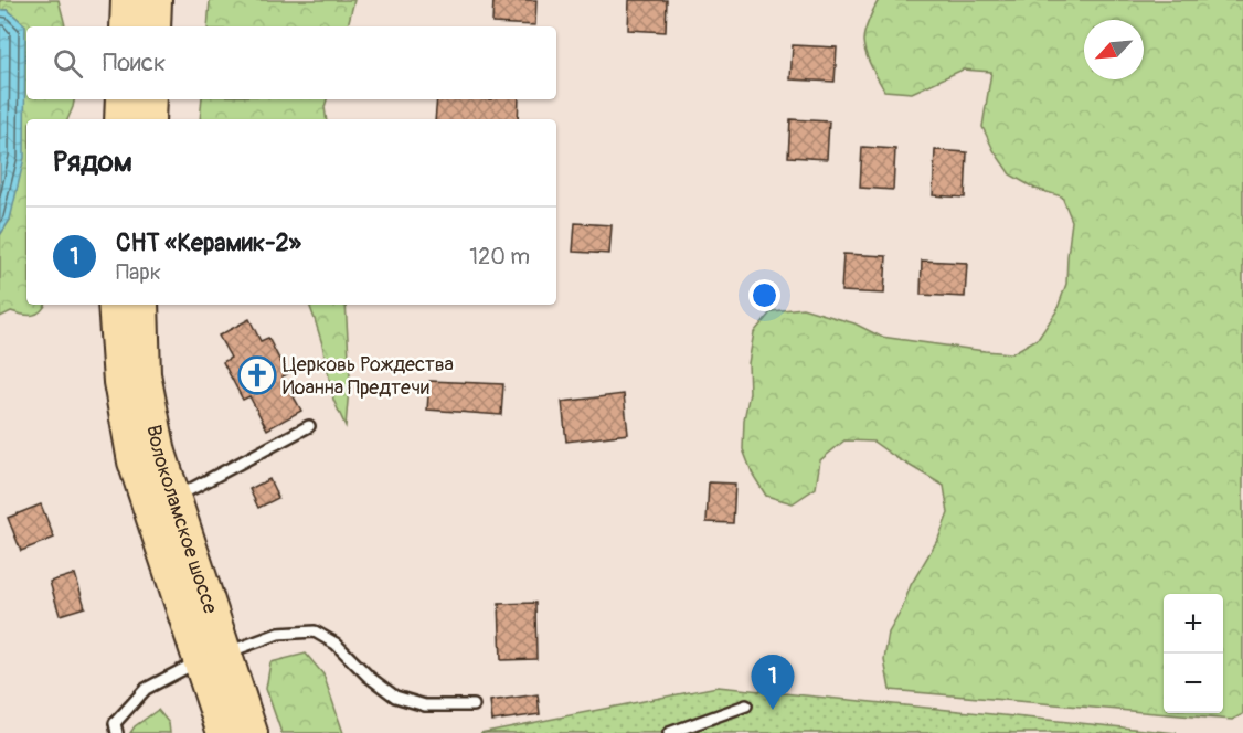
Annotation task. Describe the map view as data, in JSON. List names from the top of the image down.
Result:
{
  "streets": {
    "main road": ["Волоколамское шоссе"]
  },
  "places": {
    "church": ["Церковь Рождества Иоанна Предтечи"]
  },
  "north": "bottom left",
  "page": {
    "search": "Поиск",
    "heading": "Рядом",
    "list": [
      {
        "mark": "1",
        "name": "СНТ «Керамик-2»",
        "note": "Парк",
        "value": "120 m"
      }
    ],
    "map_buttons": ["+", "−"],
    "pins": "1"
  }
}
